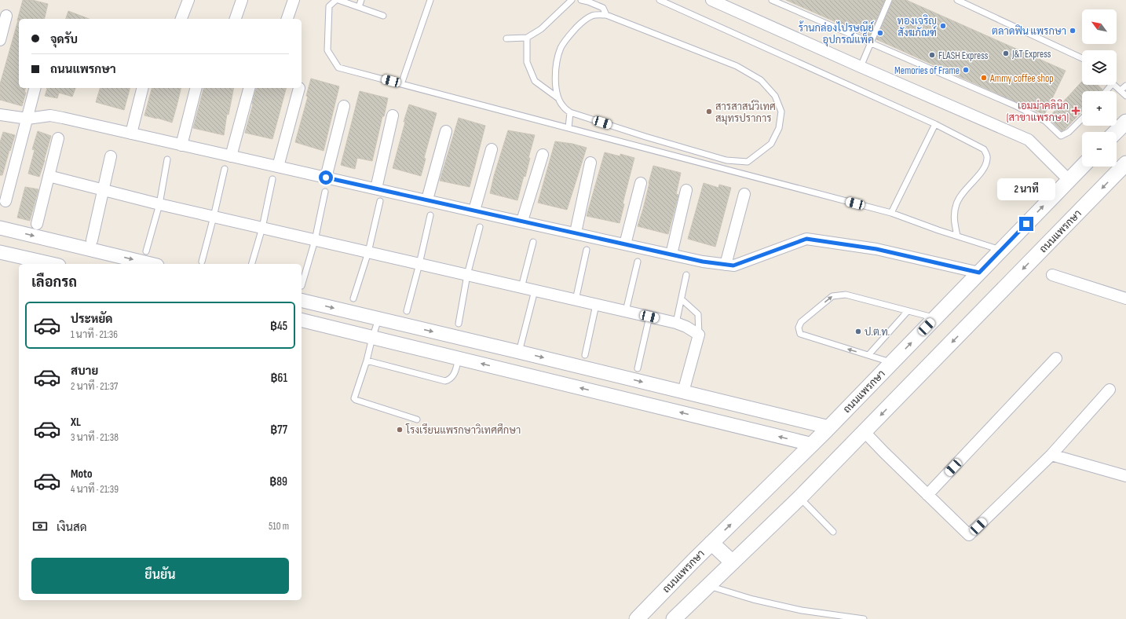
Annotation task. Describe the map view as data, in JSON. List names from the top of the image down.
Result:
{
  "streets": {
    "main road": ["ถนนแพรกษา"]
  },
  "places": {
    "other": [
      "ทองเจริญ สังฆภัณฑ์",
      "ตลาดฟิน แพรกษา",
      "ร้านกล่องไปรษณีย์ อุปกรณ์แพ็ค",
      "J&T Express",
      "FLASH Express",
      "Memories of Frame",
      "Ammy coffee shop",
      "สารสาสน์วิเทศ สมุทรปราการ",
      "ป.ต.ท.",
      "โรงเรียนแพรกษาวิเทศศึกษา"
    ],
    "health": ["เอมม่าคลินิก (สาขาแพรกษา)"]
  },
  "north": "top left",
  "page": {
    "map_buttons": ["+", "−"],
    "banner": ["จุดรับ", "ถนนแพรกษา"],
    "bubble": "2 นาที",
    "heading": "เลือกรถ",
    "list": [
      {
        "name": "ประหยัด",
        "note": "1 นาที · 21:36",
        "value": "฿45"
      },
      {
        "name": "สบาย",
        "note": "2 นาที · 21:37",
        "value": "฿61"
      },
      {
        "name": "XL",
        "note": "3 นาที · 21:38",
        "value": "฿77"
      },
      {
        "name": "Moto",
        "note": "4 นาที · 21:39",
        "value": "฿89"
      }
    ],
    "pay": ["เงินสด", "510 m"],
    "buttons": "ยืนยัน"
  }
}
